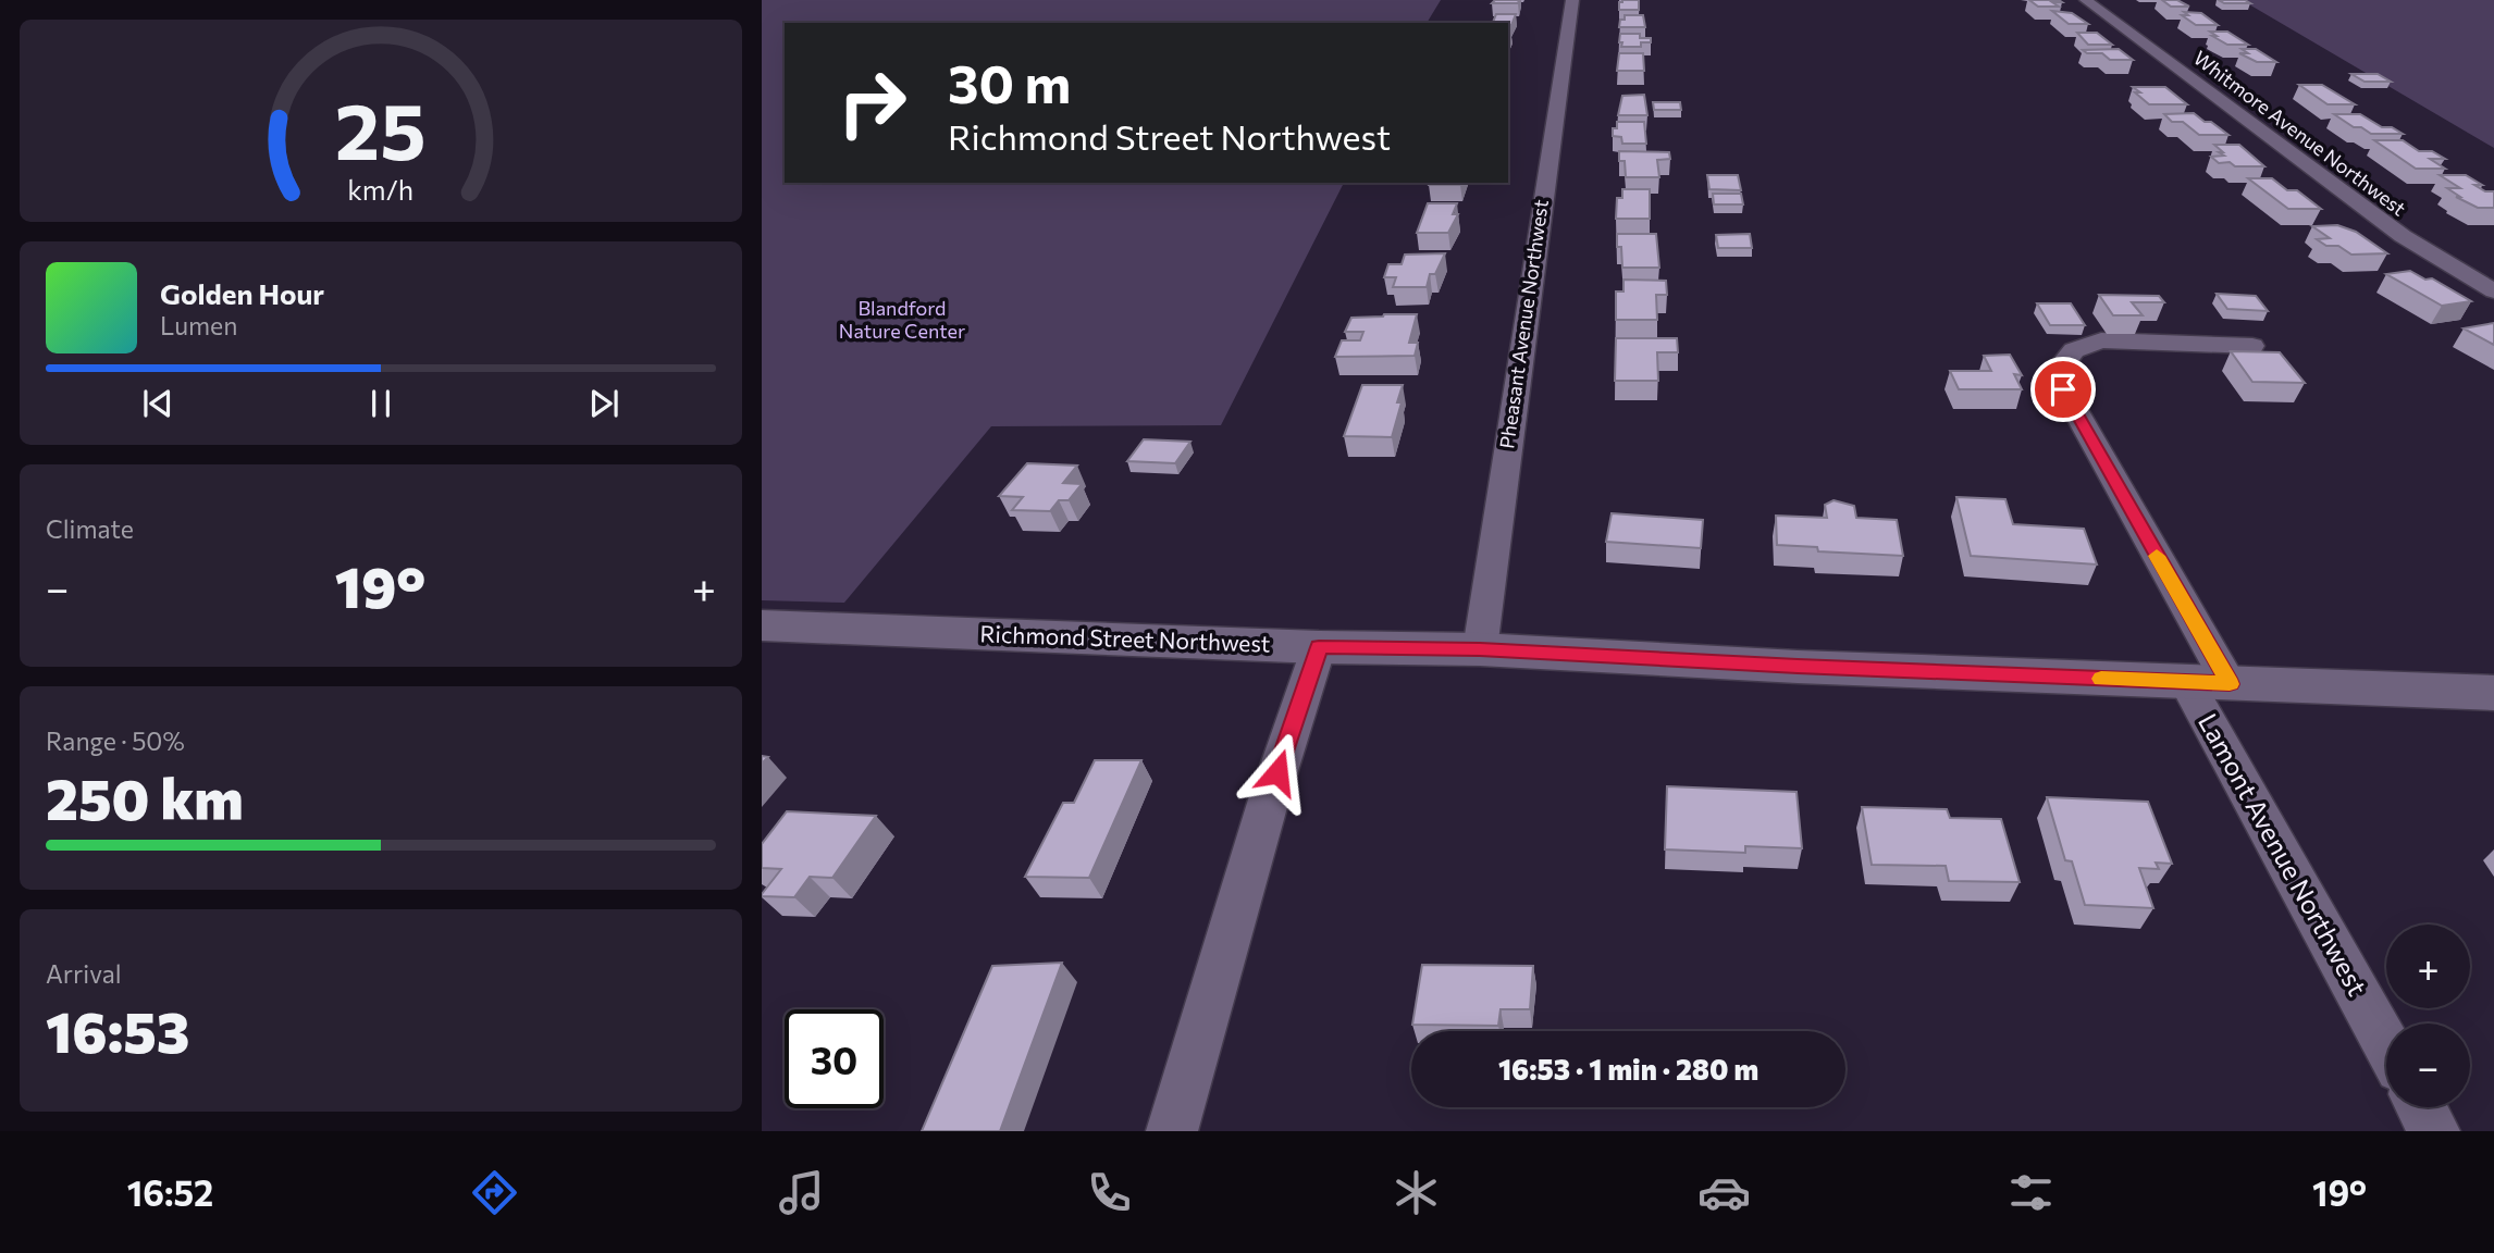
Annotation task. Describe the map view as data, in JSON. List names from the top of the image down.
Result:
{
  "streets": {
    "street": [
      "Whitmore Avenue Northwest",
      "Pheasant Avenue Northwest",
      "Richmond Street Northwest",
      "Lamont Avenue Northwest"
    ]
  },
  "crossings": [
    ["Pheasant Avenue Northwest", "Richmond Street Northwest"],
    ["Richmond Street Northwest", "Lamont Avenue Northwest"]
  ],
  "parks": ["Blandford Nature Center"],
  "page": {
    "turn": ["30 m", "Richmond Street Northwest"],
    "song": ["Golden Hour", "Lumen"],
    "tile": [
      "Climate",
      ["Range · 50%", "250 km"],
      ["Arrival", "16:53"]
    ],
    "heat": ["−", "19°", "+"],
    "map_buttons": ["+", "−"],
    "limit": "30",
    "trip": "16:53 · 1 min · 280 m",
    "tabs": ["16:52", "19°"],
    "gauge": ["25", "km/h"]
  }
}
